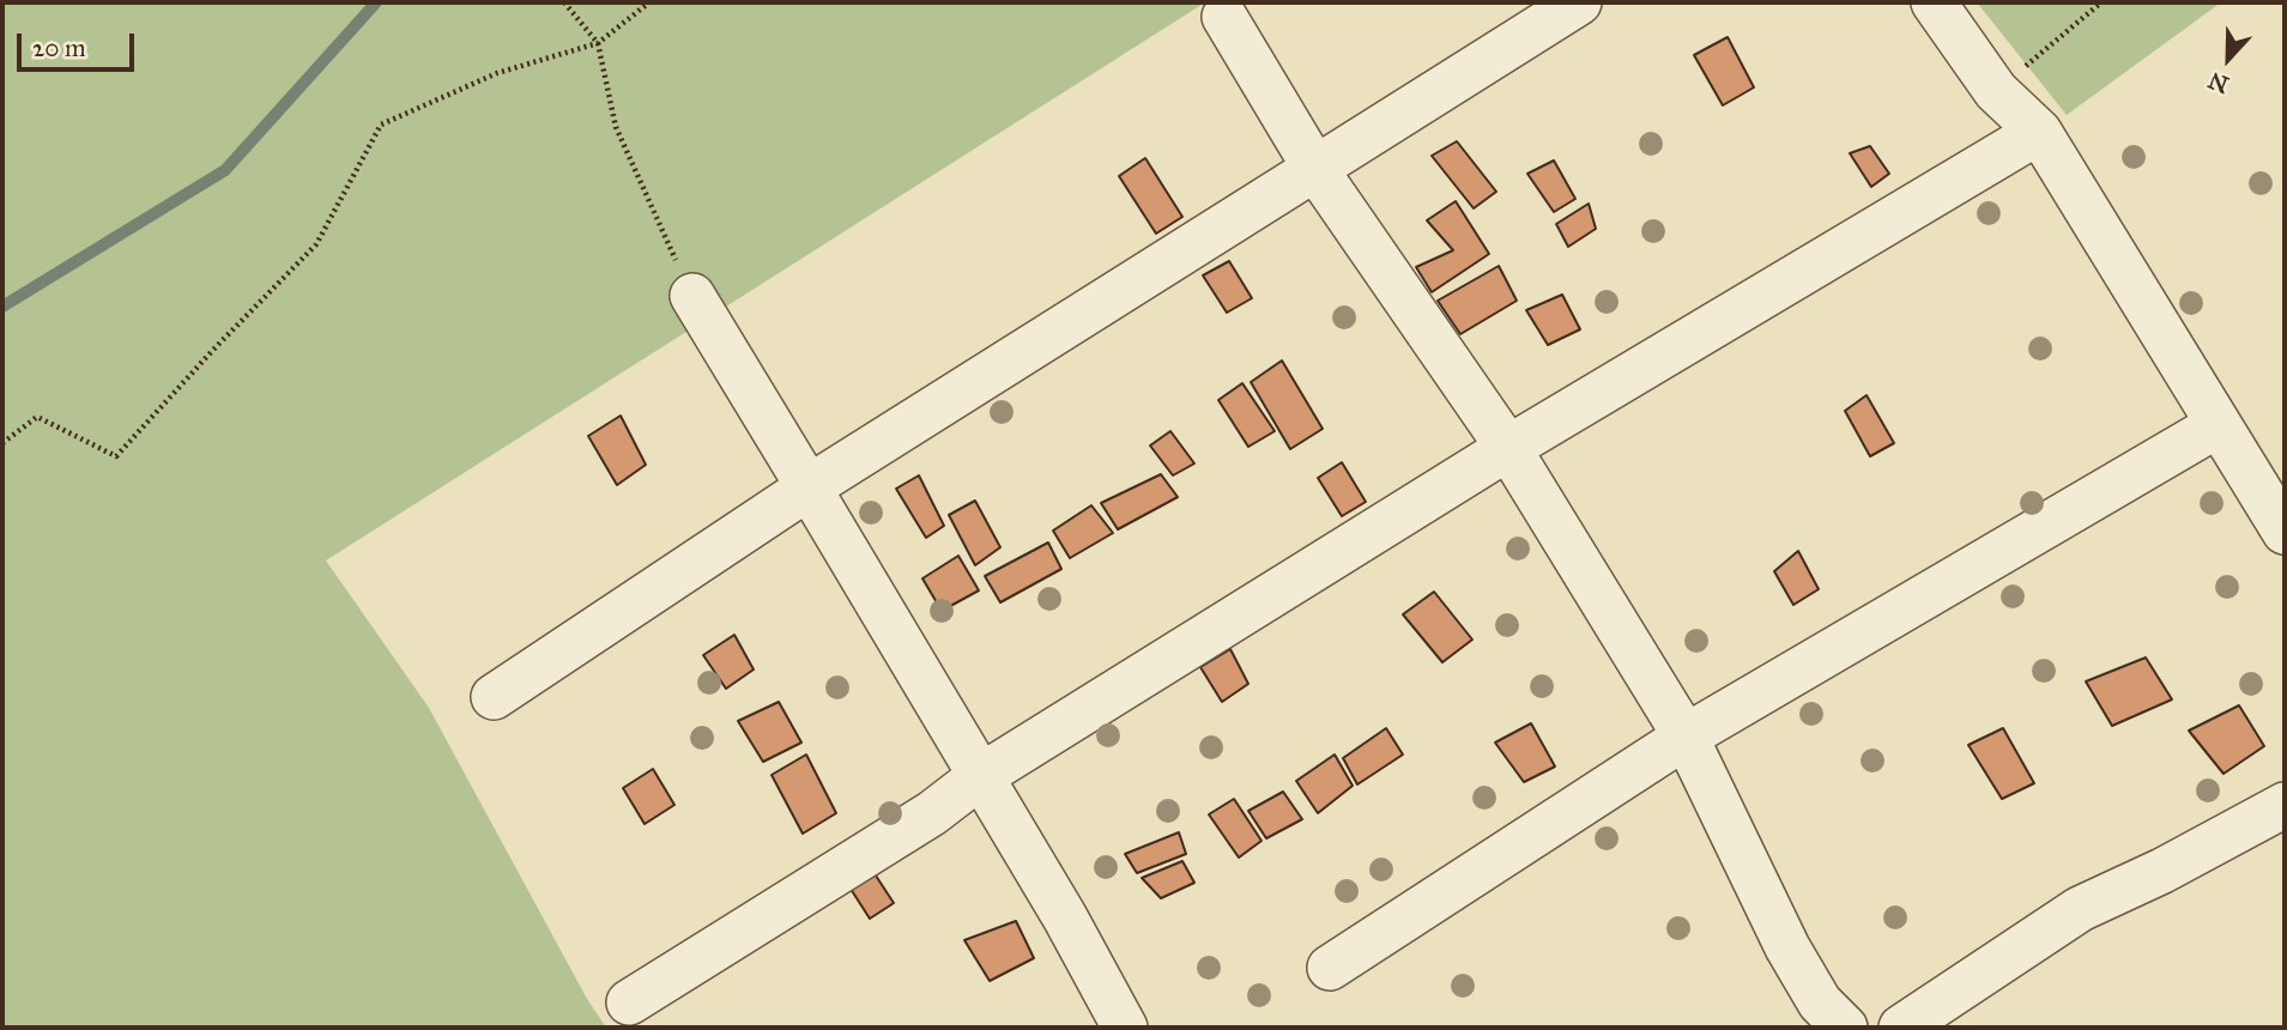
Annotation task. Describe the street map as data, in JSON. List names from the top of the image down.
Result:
{
  "scale_bar": "20 m",
  "north": "bottom"
}
